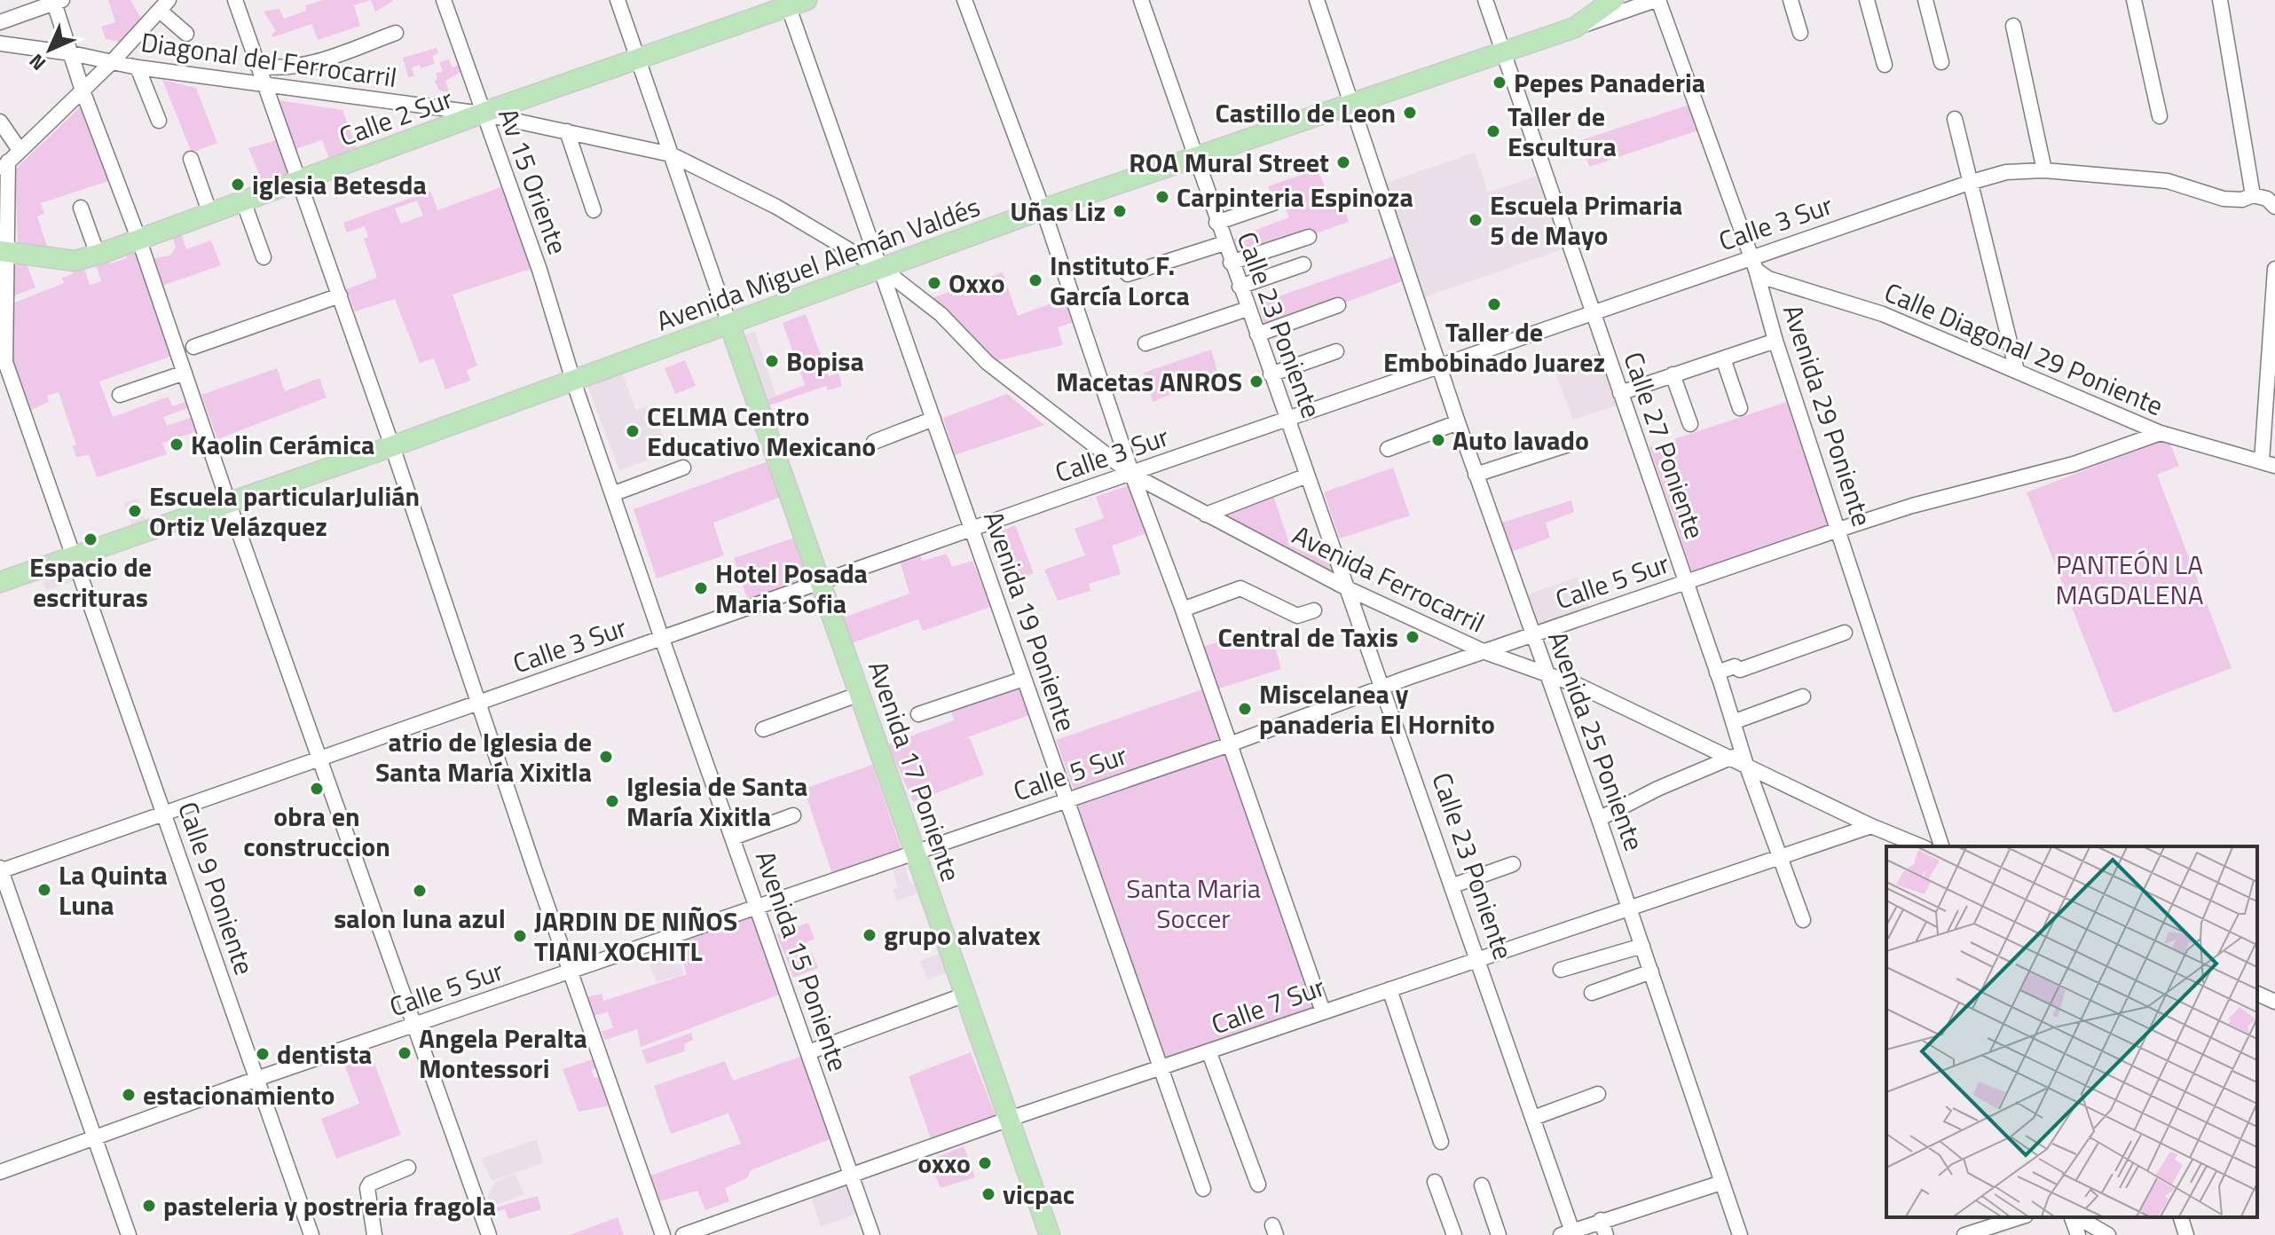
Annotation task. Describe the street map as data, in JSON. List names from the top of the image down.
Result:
{
  "streets": {
    "main road": ["Calle 2 Sur", "Avenida Miguel Alemán Valdés", "Avenida 17 Poniente"],
    "street": [
      "Diagonal del Ferrocarril",
      "Av 15 Oriente",
      "Calle 3 Sur",
      "Calle 23 Poniente",
      "Calle Diagonal 29 Poniente",
      "Avenida 29 Poniente",
      "Calle 27 Poniente",
      "Avenida Ferrocarril",
      "Calle 5 Sur",
      "Avenida 19 Poniente",
      "Avenida 25 Poniente",
      "Calle 9 Poniente",
      "Avenida 15 Poniente",
      "Calle 7 Sur"
    ]
  },
  "crossings": [
    ["Diagonal del Ferrocarril", "Calle 2 Sur"],
    ["Diagonal del Ferrocarril", "Av 15 Oriente"],
    ["Diagonal del Ferrocarril", "Avenida Miguel Alemán Valdés"],
    ["Diagonal del Ferrocarril", "Avenida Ferrocarril"],
    ["Diagonal del Ferrocarril", "Avenida 19 Poniente"],
    ["Calle 2 Sur", "Av 15 Oriente"],
    ["Calle 2 Sur", "Avenida 19 Poniente"],
    ["Calle 2 Sur", "Calle 9 Poniente"],
    ["Av 15 Oriente", "Avenida Miguel Alemán Valdés"],
    ["Av 15 Oriente", "Avenida 15 Poniente"],
    ["Calle 3 Sur", "Calle 23 Poniente"],
    ["Calle 3 Sur", "Calle Diagonal 29 Poniente"],
    ["Calle 3 Sur", "Avenida 29 Poniente"],
    ["Calle 3 Sur", "Calle 27 Poniente"],
    ["Calle 3 Sur", "Avenida Ferrocarril"],
    ["Calle 3 Sur", "Avenida 19 Poniente"],
    ["Calle 3 Sur", "Avenida 25 Poniente"],
    ["Calle 3 Sur", "Avenida 17 Poniente"],
    ["Calle 3 Sur", "Calle 9 Poniente"],
    ["Calle 3 Sur", "Avenida 15 Poniente"],
    ["Avenida Miguel Alemán Valdés", "Calle 23 Poniente"],
    ["Avenida Miguel Alemán Valdés", "Avenida 29 Poniente"],
    ["Avenida Miguel Alemán Valdés", "Calle 27 Poniente"],
    ["Avenida Miguel Alemán Valdés", "Avenida Ferrocarril"],
    ["Avenida Miguel Alemán Valdés", "Avenida 19 Poniente"],
    ["Avenida Miguel Alemán Valdés", "Avenida 25 Poniente"],
    ["Avenida Miguel Alemán Valdés", "Avenida 17 Poniente"],
    ["Avenida Miguel Alemán Valdés", "Calle 9 Poniente"],
    ["Avenida Miguel Alemán Valdés", "Avenida 15 Poniente"],
    ["Calle 23 Poniente", "Avenida Ferrocarril"],
    ["Calle 23 Poniente", "Calle 5 Sur"],
    ["Calle 23 Poniente", "Calle 7 Sur"],
    ["Calle Diagonal 29 Poniente", "Avenida 29 Poniente"],
    ["Calle Diagonal 29 Poniente", "Calle 5 Sur"],
    ["Avenida 29 Poniente", "Calle 5 Sur"],
    ["Calle 27 Poniente", "Avenida Ferrocarril"],
    ["Calle 27 Poniente", "Calle 5 Sur"],
    ["Calle 27 Poniente", "Calle 7 Sur"],
    ["Avenida Ferrocarril", "Calle 5 Sur"],
    ["Avenida Ferrocarril", "Avenida 19 Poniente"],
    ["Avenida Ferrocarril", "Avenida 25 Poniente"],
    ["Avenida Ferrocarril", "Calle 7 Sur"],
    ["Calle 5 Sur", "Avenida 19 Poniente"],
    ["Calle 5 Sur", "Avenida 25 Poniente"],
    ["Calle 5 Sur", "Avenida 17 Poniente"],
    ["Calle 5 Sur", "Calle 9 Poniente"],
    ["Calle 5 Sur", "Avenida 15 Poniente"],
    ["Avenida 19 Poniente", "Calle 7 Sur"],
    ["Avenida 25 Poniente", "Calle 7 Sur"],
    ["Avenida 17 Poniente", "Calle 7 Sur"],
    ["Avenida 15 Poniente", "Calle 7 Sur"]
  ],
  "parks": ["PANTEÓN LA MAGDALENA", "Santa Maria Soccer"],
  "places": [
    "Pepes Panaderia",
    "Castillo de Leon",
    "Taller de Escultura",
    "ROA Mural Street",
    "iglesia Betesda",
    "Carpinteria Espinoza",
    "Uñas Liz",
    "Escuela Primaria 5 de Mayo",
    "Instituto F. García Lorca",
    "Oxxo",
    "Taller de Embobinado Juarez",
    "Bopisa",
    "Macetas ANROS",
    "CELMA Centro Educativo Mexicano",
    "Auto lavado",
    "Kaolin Cerámica",
    "Escuela particularJulián Ortiz Velázquez",
    "Espacio de escrituras",
    "Hotel Posada Maria Sofia",
    "Central de Taxis",
    "Miscelanea y panaderia El Hornito",
    "atrio de Iglesia de Santa María Xixitla",
    "obra en construccion",
    "Iglesia de Santa María Xixitla",
    "La Quinta Luna",
    "salon luna azul",
    "grupo alvatex",
    "JARDIN DE NIÑOS TIANI XOCHITL",
    "Angela Peralta Montessori",
    "dentista",
    "estacionamiento",
    "oxxo",
    "vicpac",
    "pasteleria y postreria fragola"
  ],
  "north": "bottom left"
}
